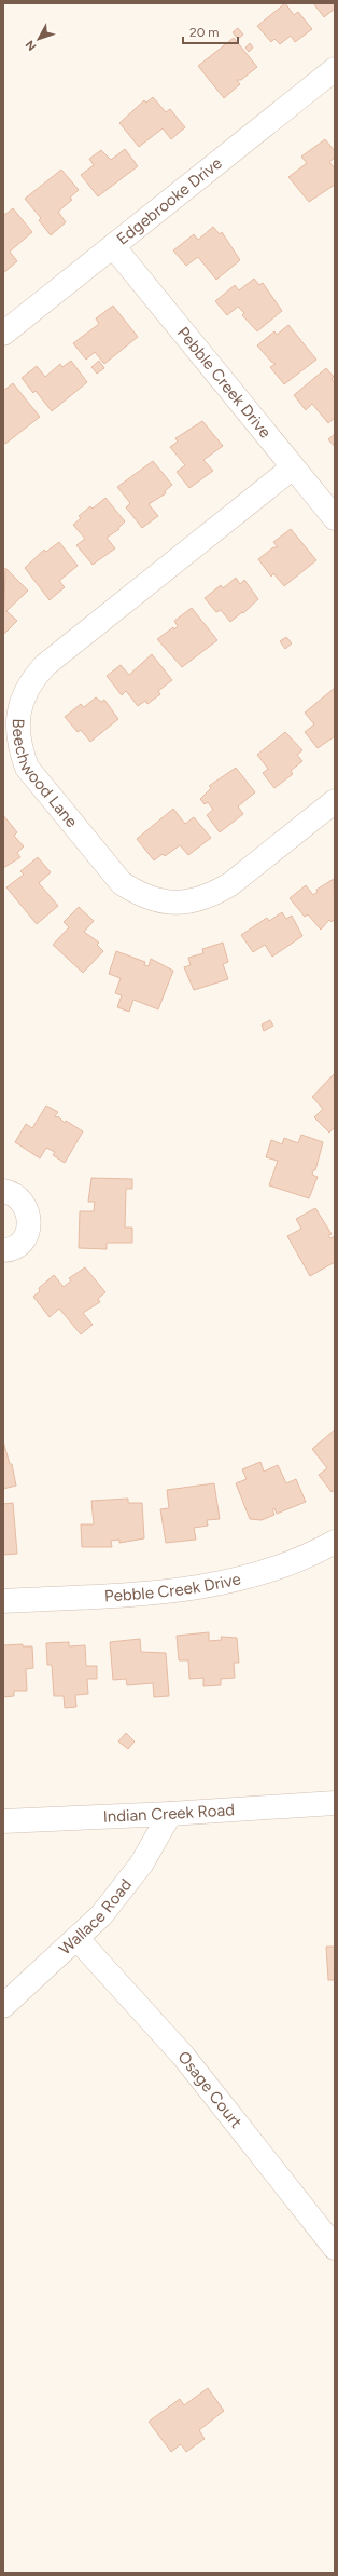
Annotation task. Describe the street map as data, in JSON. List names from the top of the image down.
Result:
{
  "streets": {
    "street": [
      "Edgebrooke Drive",
      "Pebble Creek Drive",
      "Beechwood Lane",
      "Indian Creek Road",
      "Wallace Road",
      "Osage Court"
    ]
  },
  "crossings": [
    ["Edgebrooke Drive", "Pebble Creek Drive"],
    ["Pebble Creek Drive", "Beechwood Lane"],
    ["Indian Creek Road", "Wallace Road"],
    ["Wallace Road", "Osage Court"]
  ],
  "scale_bar": "20 m",
  "north": "bottom left"
}
